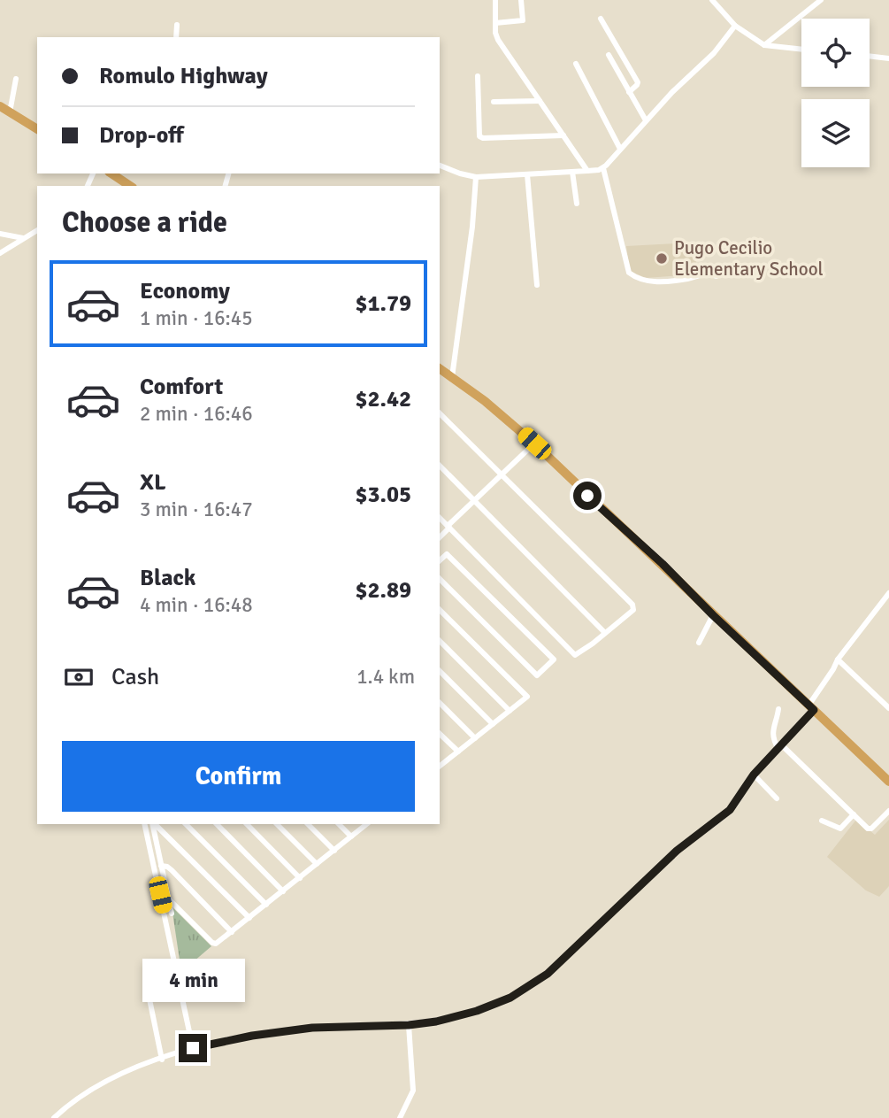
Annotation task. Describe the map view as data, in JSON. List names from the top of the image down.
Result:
{
  "places": ["Pugo Cecilio Elementary School"],
  "page": {
    "banner": ["Romulo Highway", "Drop-off"],
    "heading": "Choose a ride",
    "list": [
      {
        "name": "Economy",
        "note": "1 min · 16:45",
        "value": "$1.79"
      },
      {
        "name": "Comfort",
        "note": "2 min · 16:46",
        "value": "$2.42"
      },
      {
        "name": "XL",
        "note": "3 min · 16:47",
        "value": "$3.05"
      },
      {
        "name": "Black",
        "note": "4 min · 16:48",
        "value": "$2.89"
      }
    ],
    "pay": ["Cash", "1.4 km"],
    "buttons": "Confirm",
    "bubble": "4 min"
  }
}
